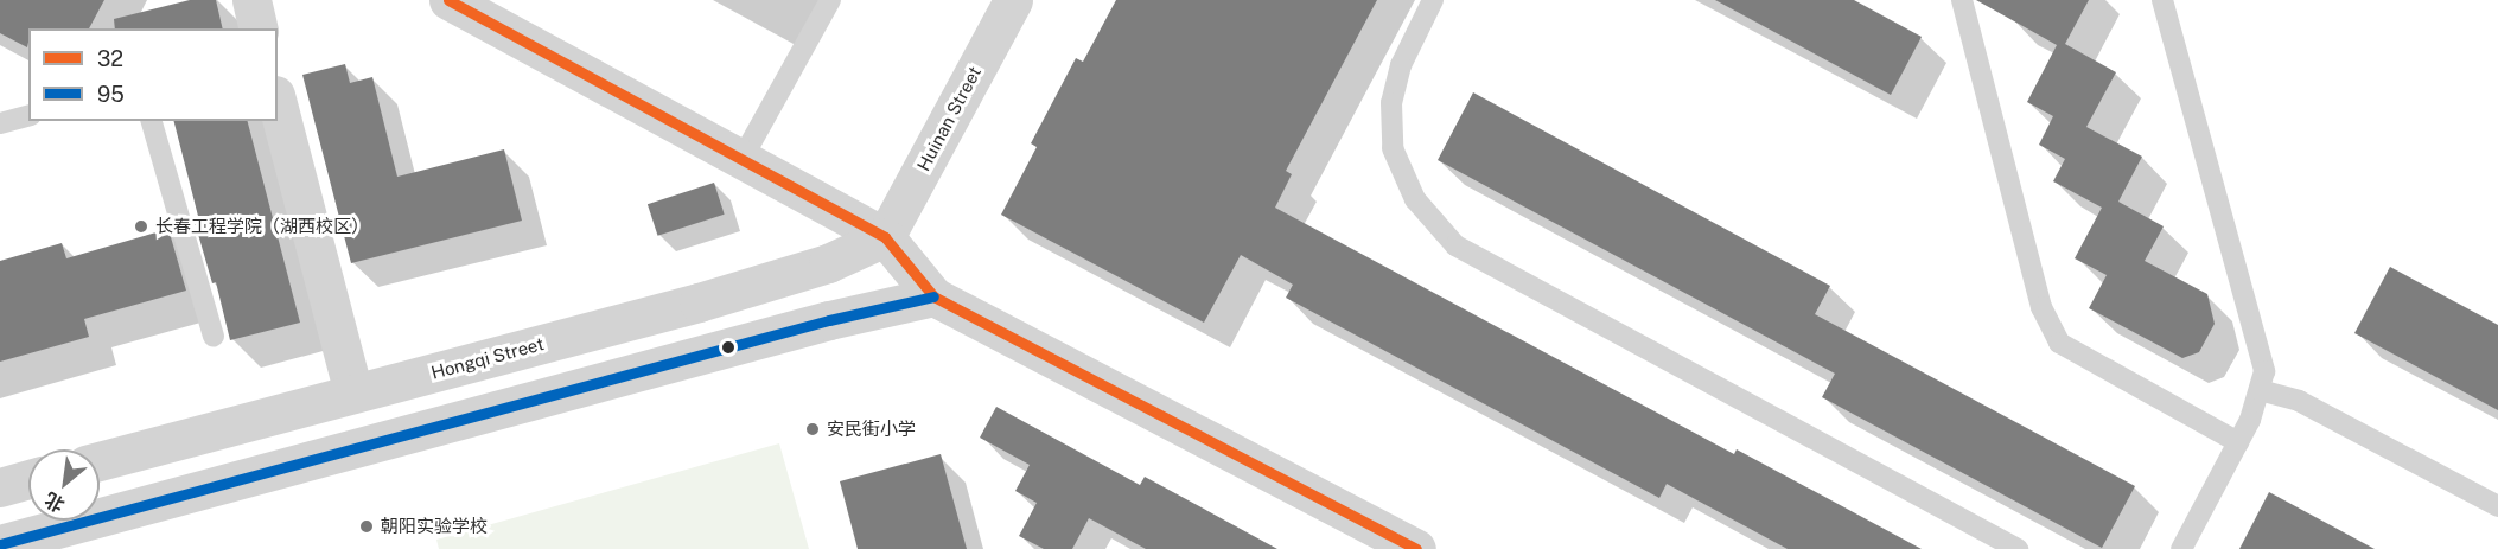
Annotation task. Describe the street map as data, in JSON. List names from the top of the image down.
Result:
{
  "streets": {
    "street": ["Huinan Street", "Hongqi Street"]
  },
  "crossings": [
    ["Huinan Street", "Hongqi Street"]
  ],
  "places": ["长春工程学院（湖西校区）", "安民街小学", "朝阳实验学校"],
  "lines": ["transit line 32", "transit line 95"],
  "legend": ["32", "95"],
  "north": "bottom left"
}
